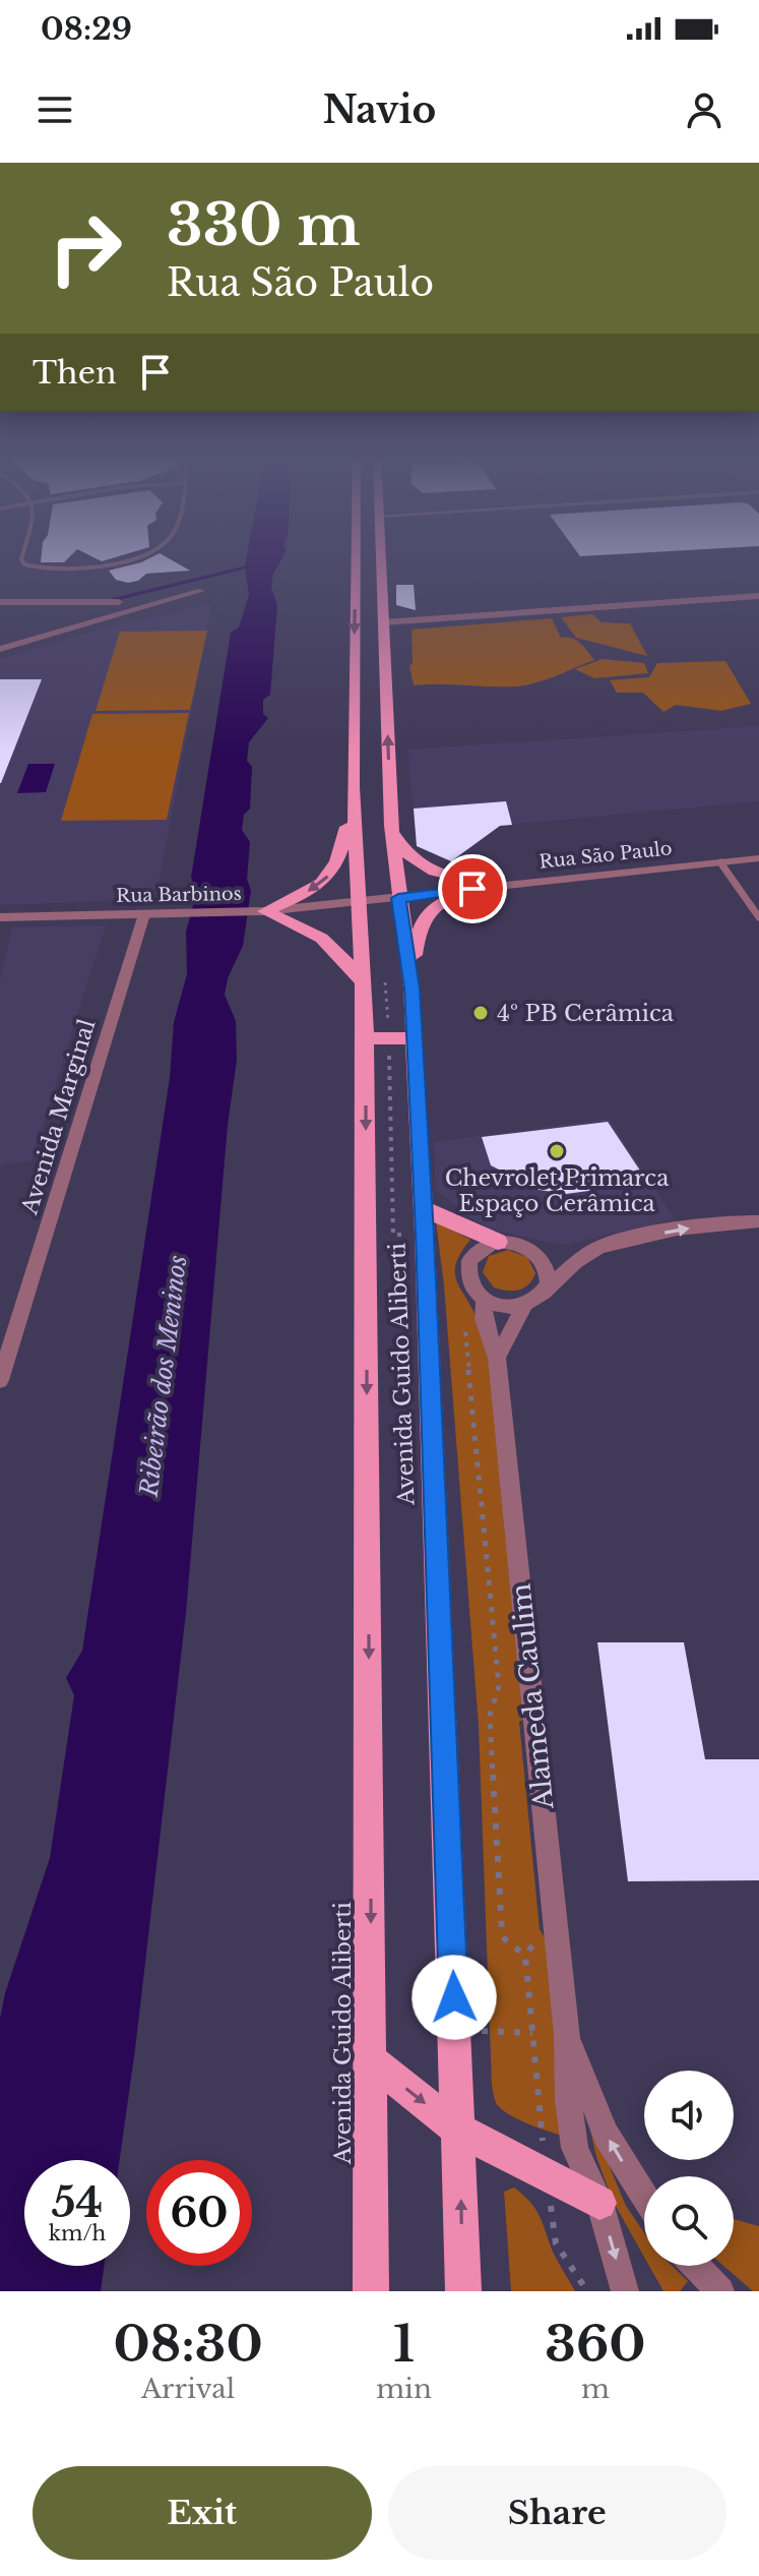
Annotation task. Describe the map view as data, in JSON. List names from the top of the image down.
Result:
{
  "streets": {
    "main road": ["Avenida Guido Aliberti"],
    "street": [
      "Rua São Paulo",
      "Rua Barbinos",
      "Avenida Marginal",
      "Alameda Caulim"
    ]
  },
  "crossings": [
    ["Rua São Paulo", "Rua Barbinos"],
    ["Rua São Paulo", "Avenida Guido Aliberti"],
    ["Rua Barbinos", "Avenida Marginal"],
    ["Rua Barbinos", "Avenida Guido Aliberti"]
  ],
  "water": ["Ribeirão dos Meninos"],
  "places": ["4º PB Cerâmica", "Chevrolet Primarca Espaço Cerâmica"],
  "page": {
    "status": "08:29",
    "header": "Navio",
    "turn": ["330 m", "Rua São Paulo"],
    "then": "Then",
    "speed": "54 km/h",
    "limit": "60",
    "eta": [
      "08:30",
      "Arrival",
      "1",
      "min",
      "360",
      "m"
    ],
    "buttons": ["Exit", "Share"]
  }
}
